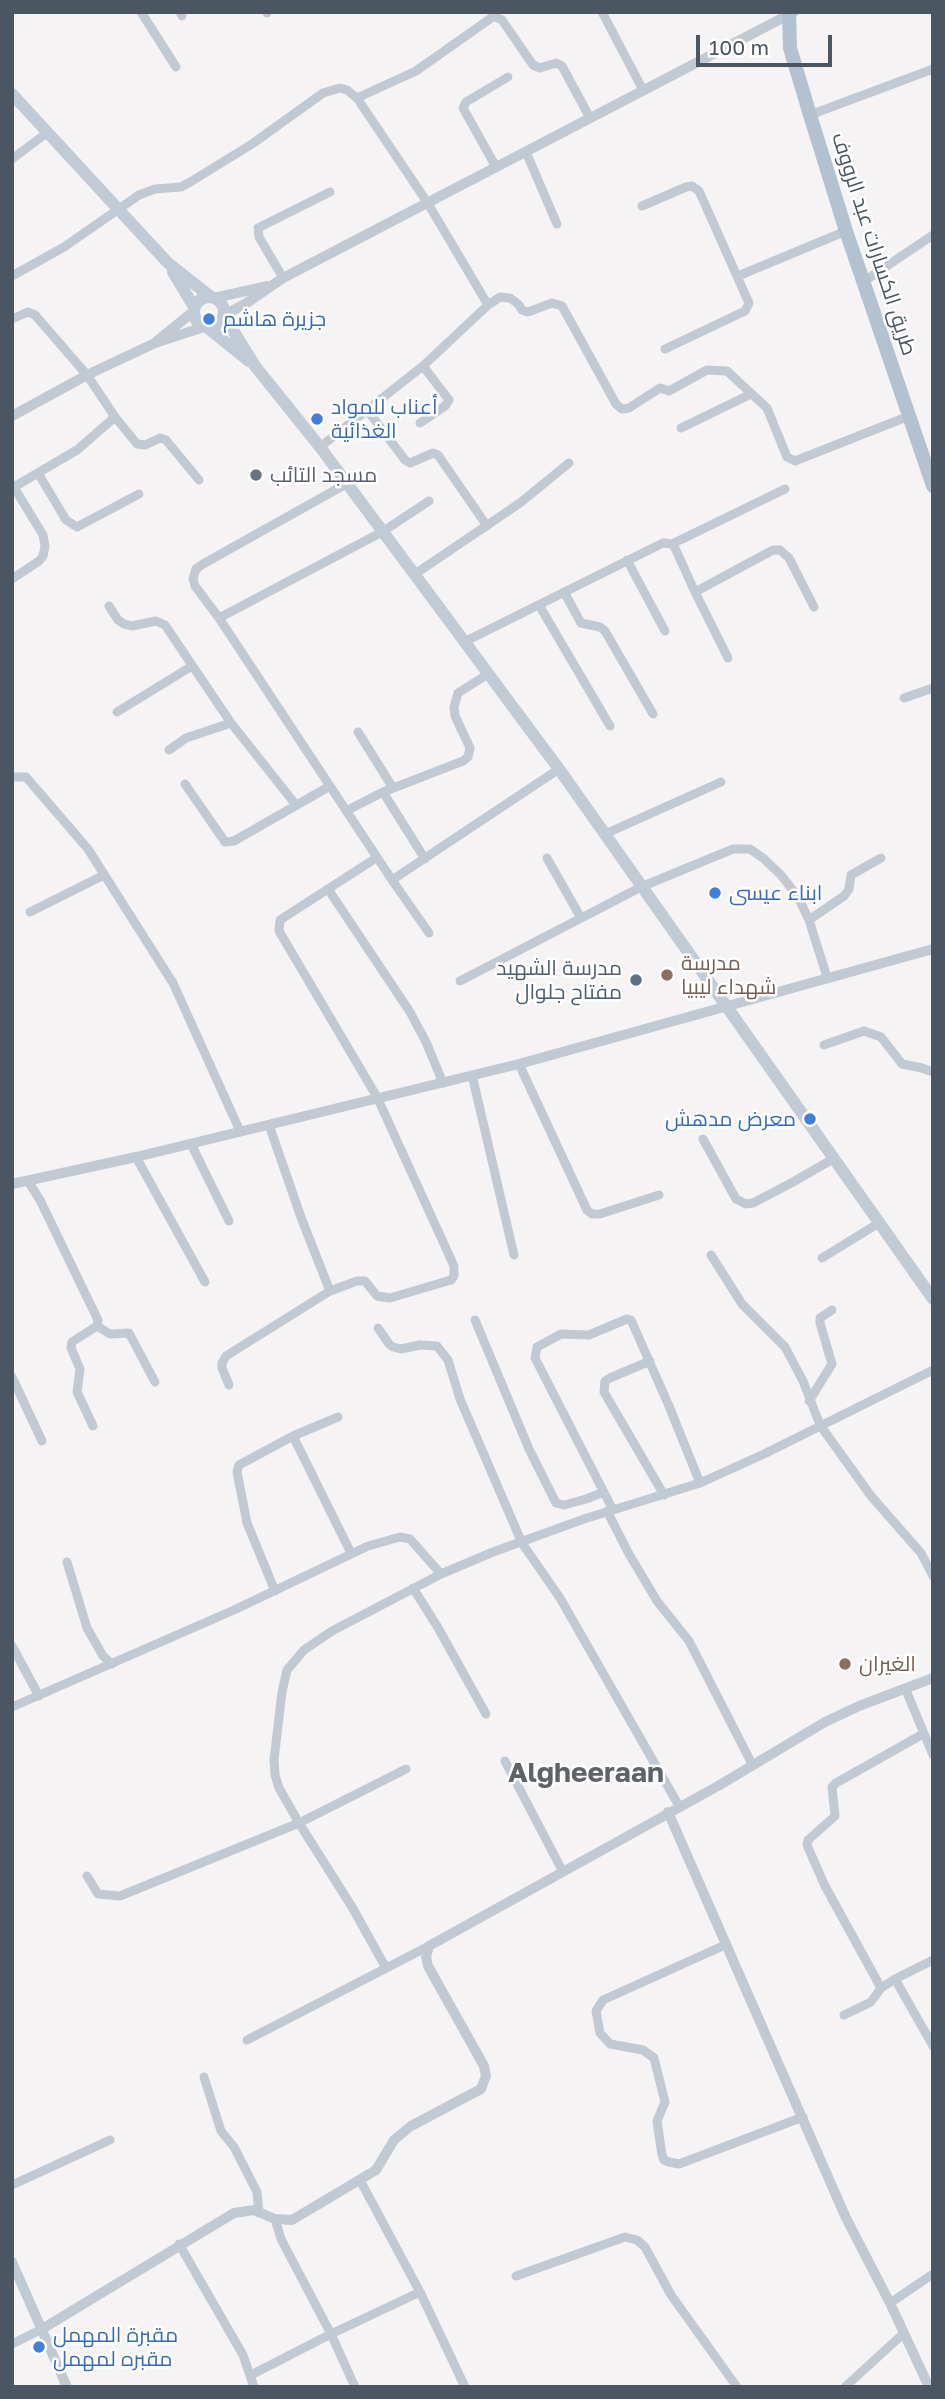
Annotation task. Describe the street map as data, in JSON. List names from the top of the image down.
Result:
{
  "streets": {
    "main road": ["طريق الكسارات عبد الرووف"]
  },
  "districts": ["Algheeraan"],
  "places": [
    "جزيرة هاشم",
    "أعناب للمواد الغذائية",
    "مسجد التائب",
    "ابناء عيسى",
    "مدرسة شهداء ليبيا",
    "مدرسة الشهيد مفتاح جلوال",
    "معرض مدهش",
    "الغيران",
    "مقبرة المهمل مقبره لمهمل"
  ],
  "scale_bar": "100 m"
}
